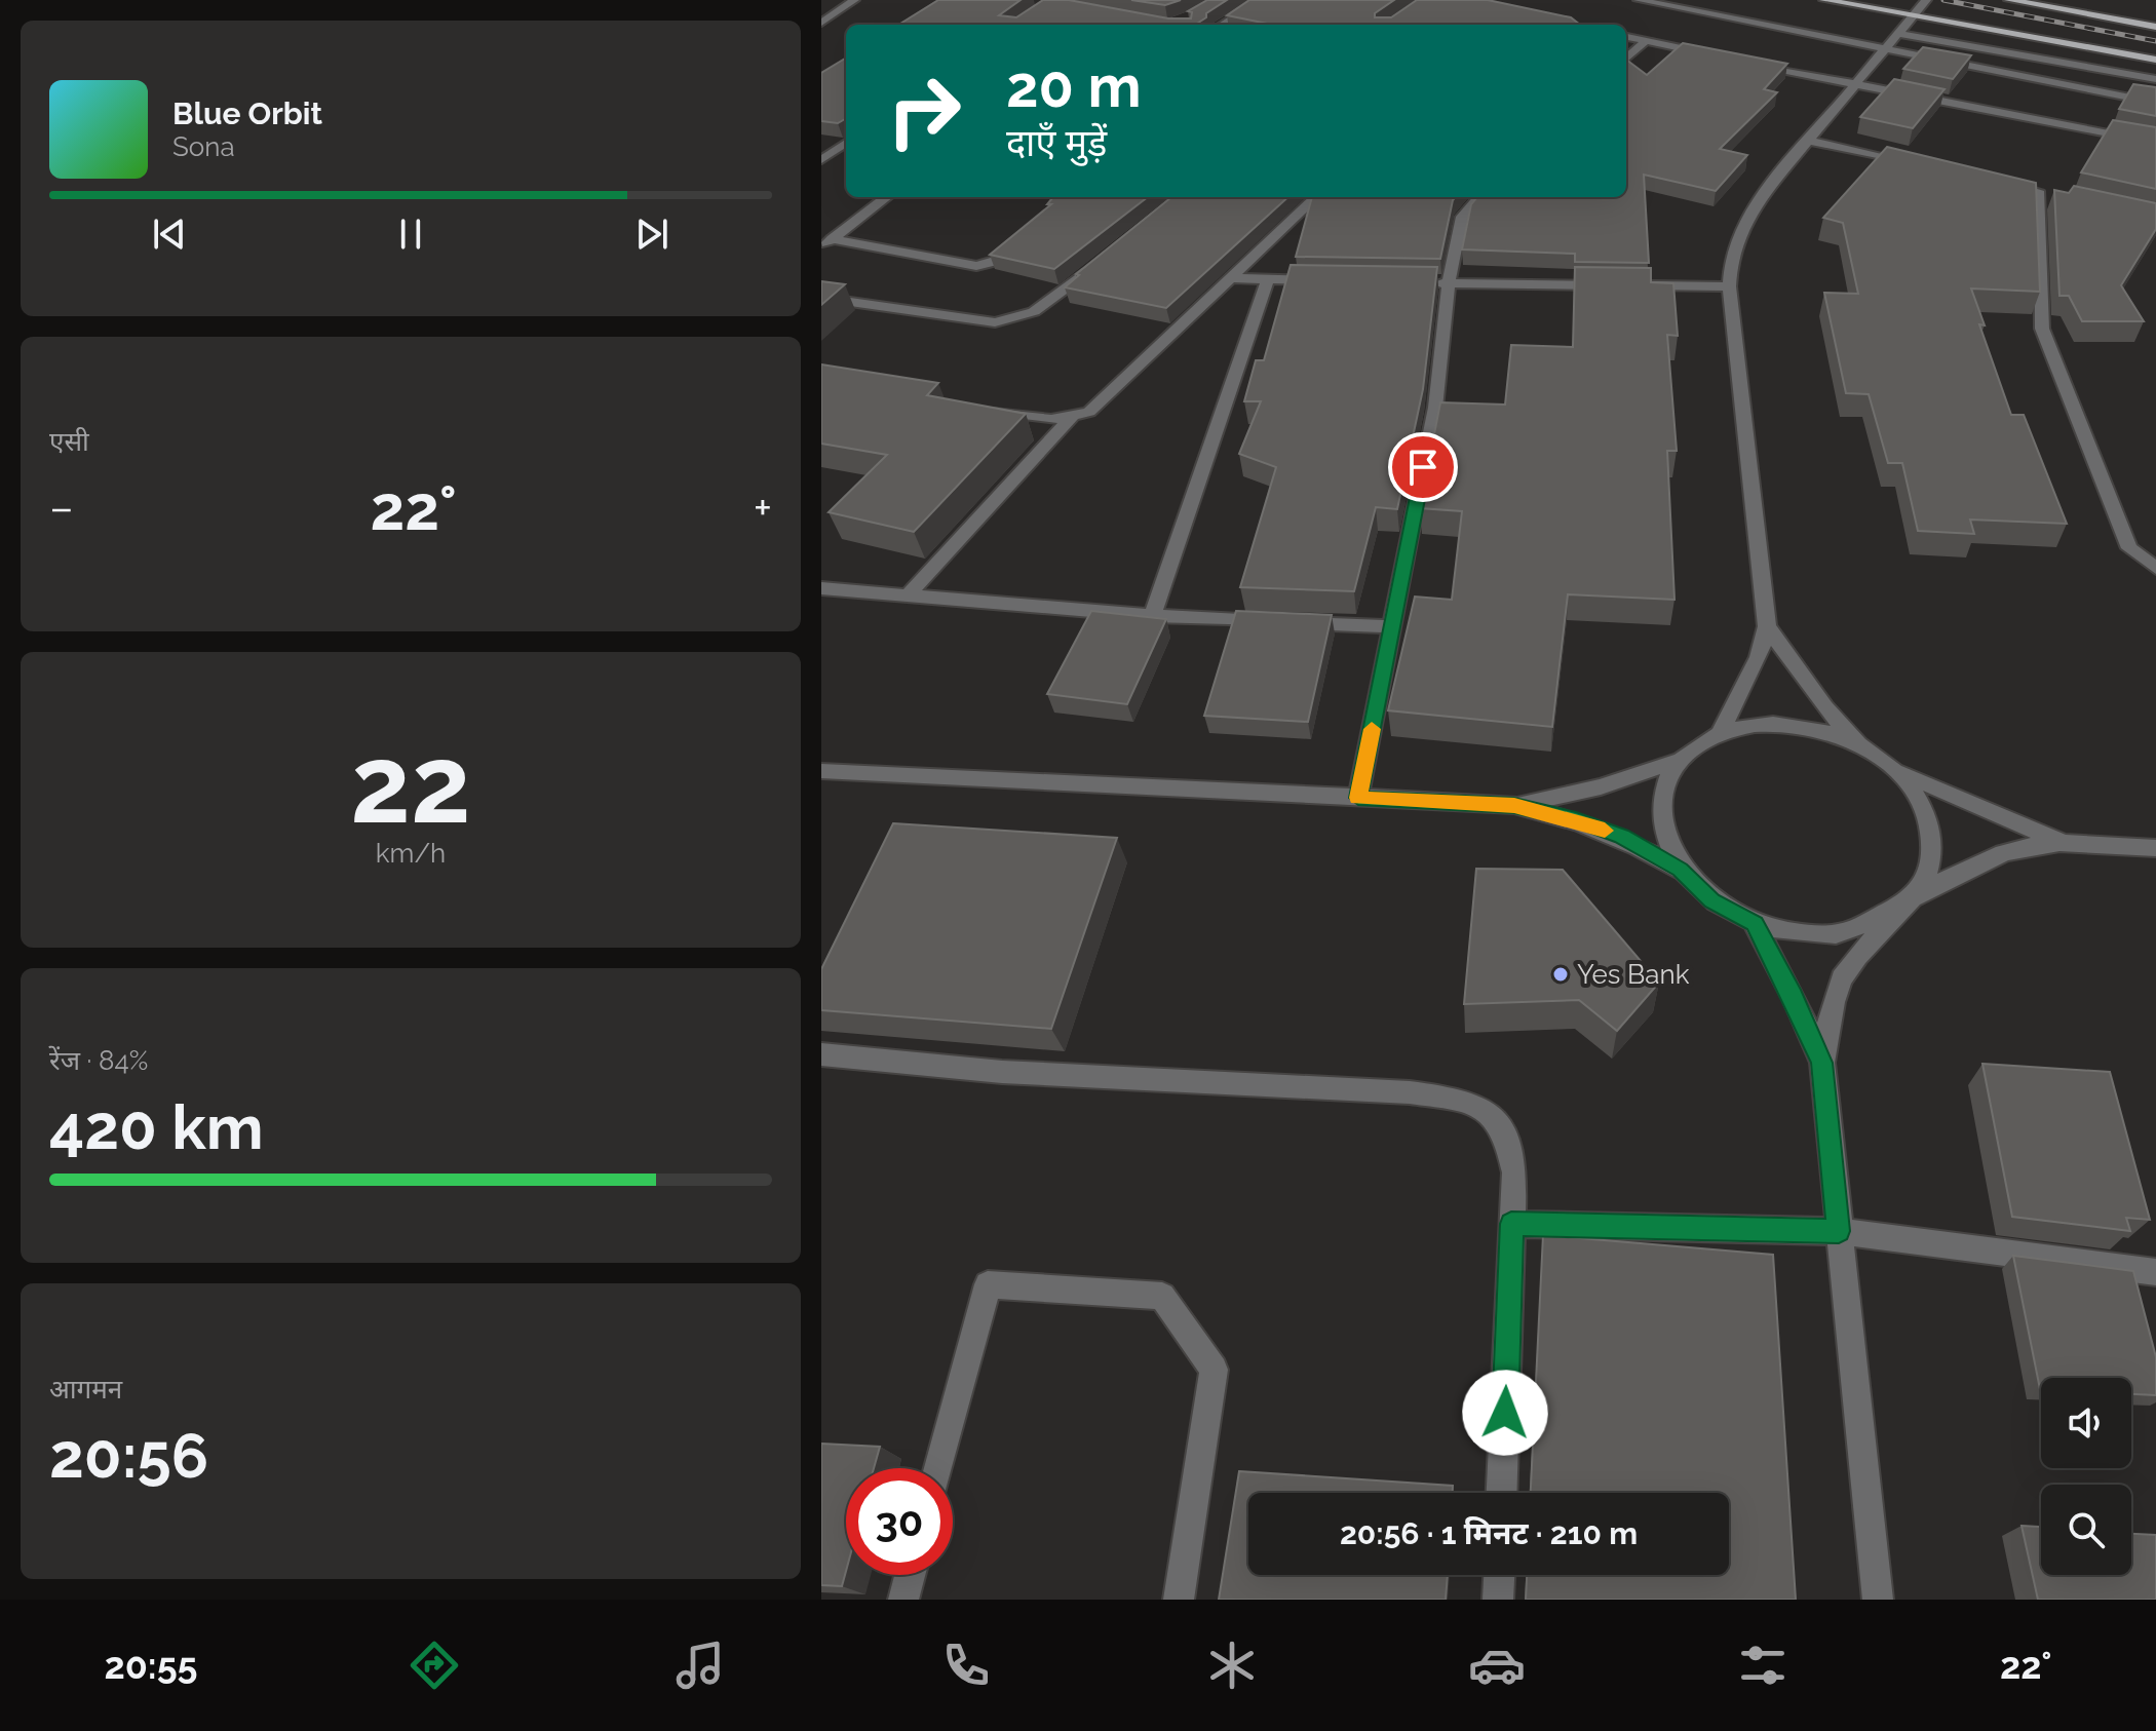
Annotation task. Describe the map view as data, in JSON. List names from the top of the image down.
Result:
{
  "places": ["Yes Bank"],
  "page": {
    "turn": ["20 m", "दाएँ मुड़ें"],
    "song": ["Blue Orbit", "Sona"],
    "tile": [
      "एसी",
      ["22", "km/h"],
      ["रेंज · 84%", "420 km"],
      ["आगमन", "20:56"]
    ],
    "heat": ["−", "22°", "+"],
    "limit": "30",
    "trip": "20:56 · 1 मिनट · 210 m",
    "tabs": ["20:55", "22°"]
  }
}
